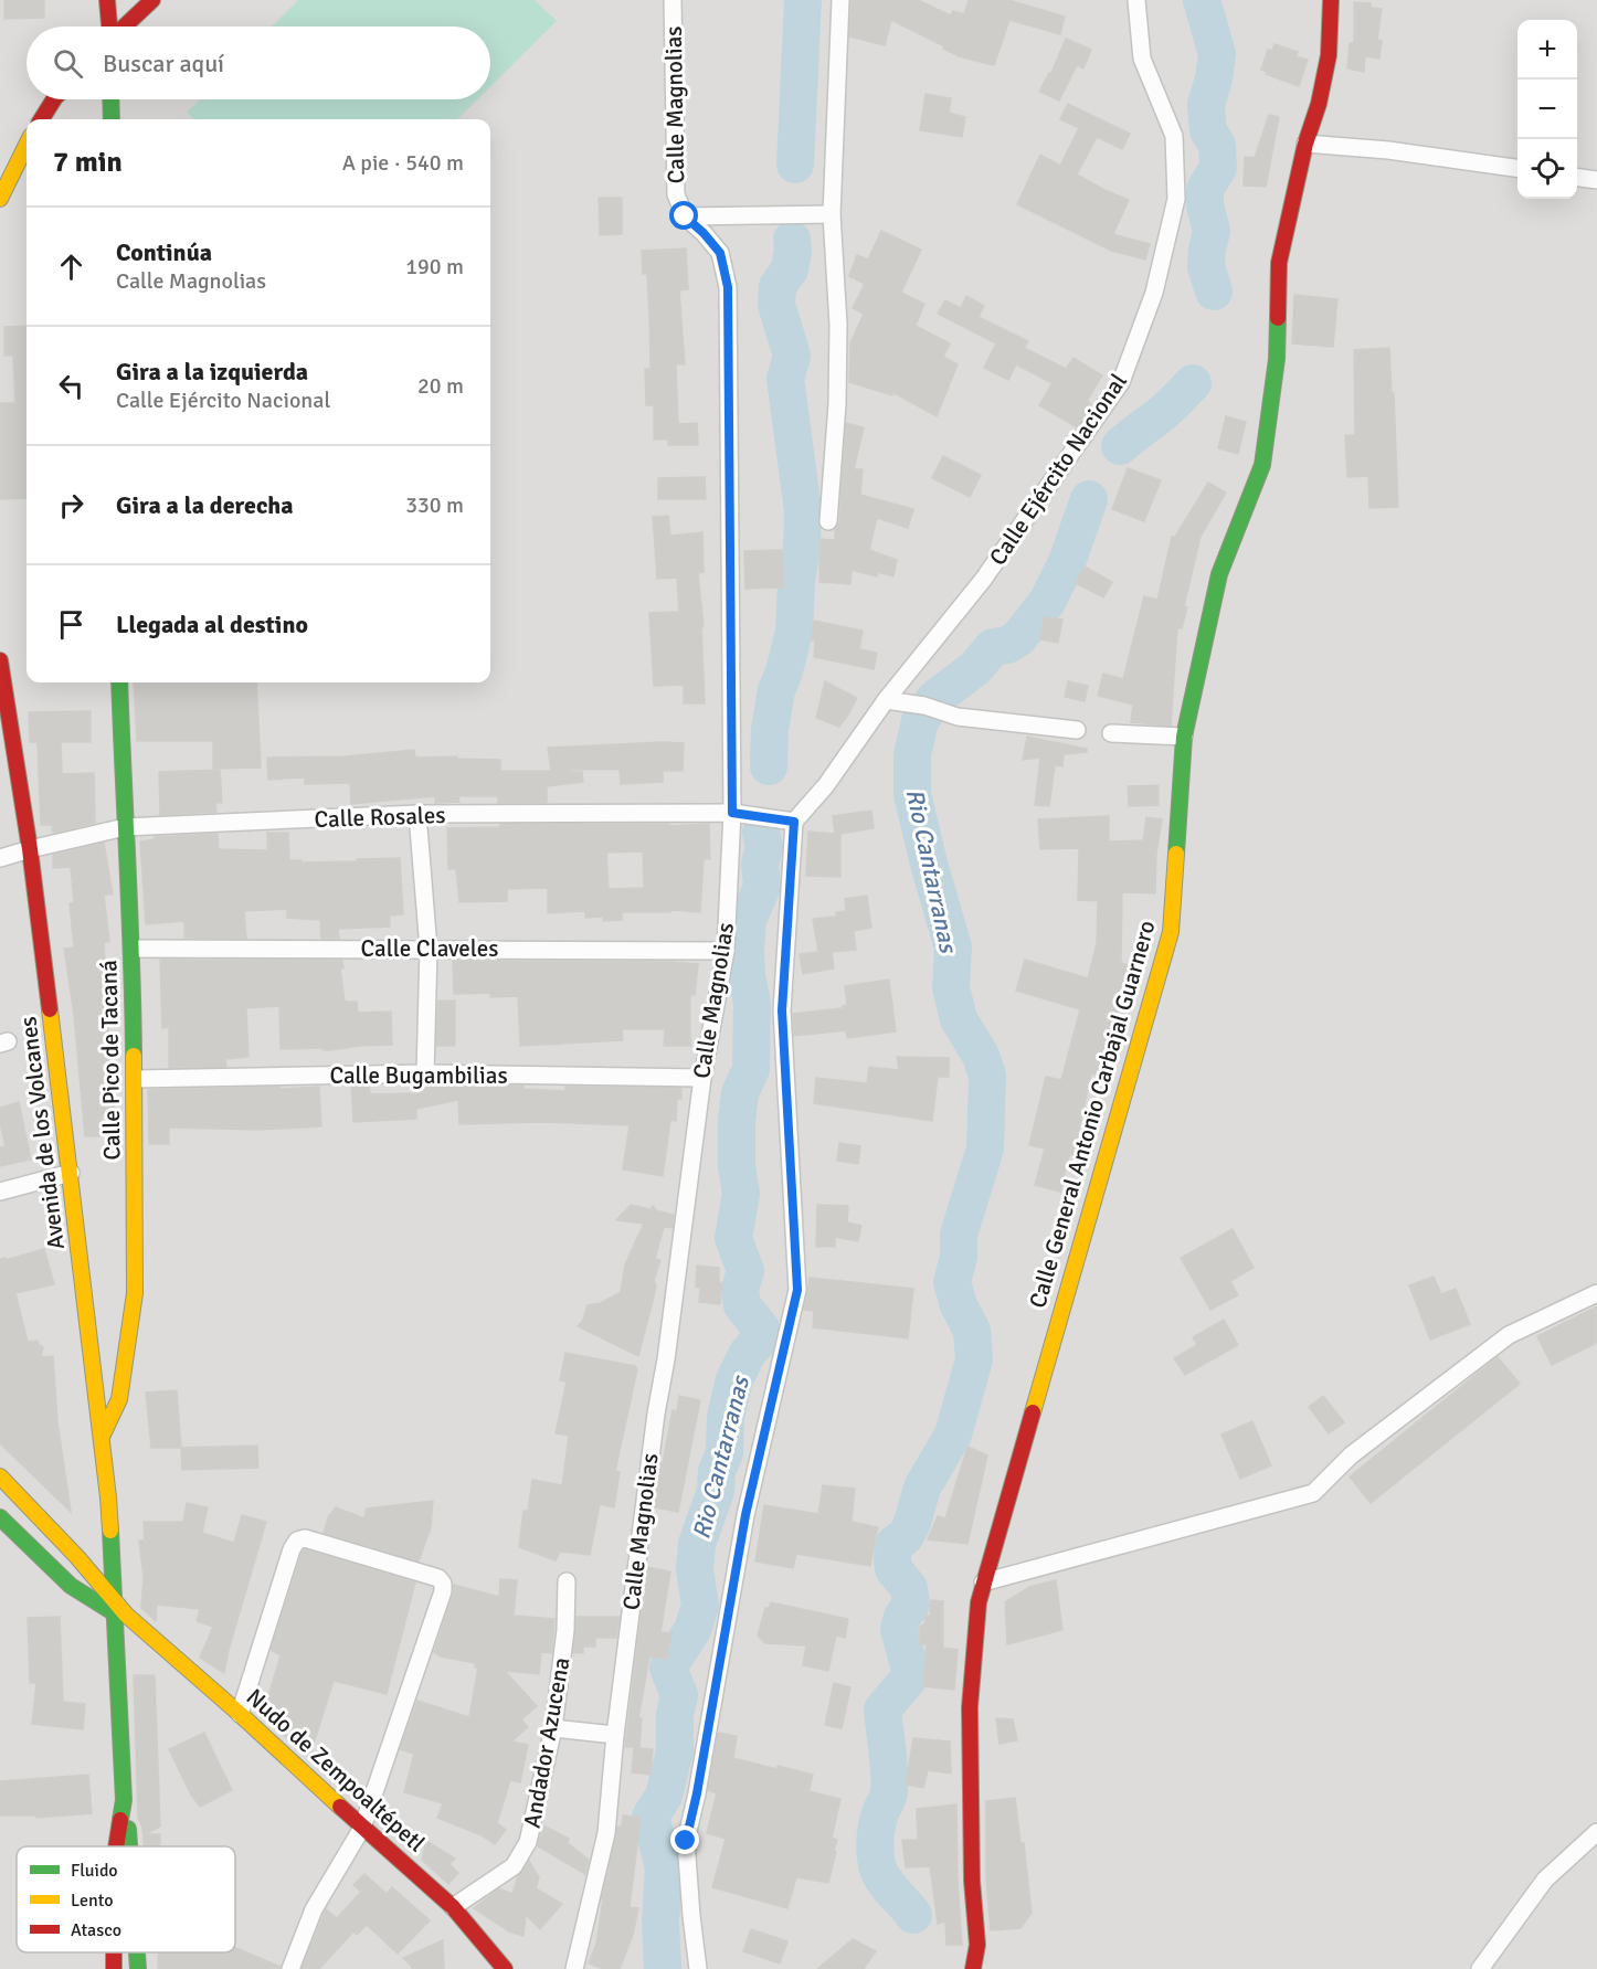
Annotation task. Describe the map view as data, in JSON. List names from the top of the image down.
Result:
{
  "streets": {
    "street": [
      "Calle Magnolias",
      "Calle Ejército Nacional",
      "Calle Rosales",
      "Calle Claveles",
      "Calle Pico de Tacaná",
      "Calle Bugambilias",
      "Calle General Antonio Carbajal Guarnero",
      "Avenida de los Volcanes",
      "Andador Azucena",
      "Nudo de Zempoaltépetl"
    ]
  },
  "crossings": [
    ["Calle Magnolias", "Calle Rosales"],
    ["Calle Magnolias", "Calle Claveles"],
    ["Calle Magnolias", "Calle Bugambilias"],
    ["Calle Rosales", "Calle Pico de Tacaná"],
    ["Calle Rosales", "Avenida de los Volcanes"],
    ["Calle Claveles", "Calle Pico de Tacaná"],
    ["Calle Pico de Tacaná", "Calle Bugambilias"],
    ["Calle Pico de Tacaná", "Avenida de los Volcanes"],
    ["Avenida de los Volcanes", "Nudo de Zempoaltépetl"],
    ["Andador Azucena", "Nudo de Zempoaltépetl"]
  ],
  "water": ["Rio Cantarranas"],
  "legend": ["Fluido", "Lento", "Atasco"],
  "page": {
    "map_buttons": ["+", "−"],
    "search": "Buscar aquí",
    "heading": ["7 min", "A pie · 540 m"],
    "list": [
      ["Continúa", "Calle Magnolias", "190 m"],
      ["Gira a la izquierda", "Calle Ejército Nacional", "20 m"],
      ["Gira a la derecha", "330 m"],
      "Llegada al destino"
    ]
  }
}
